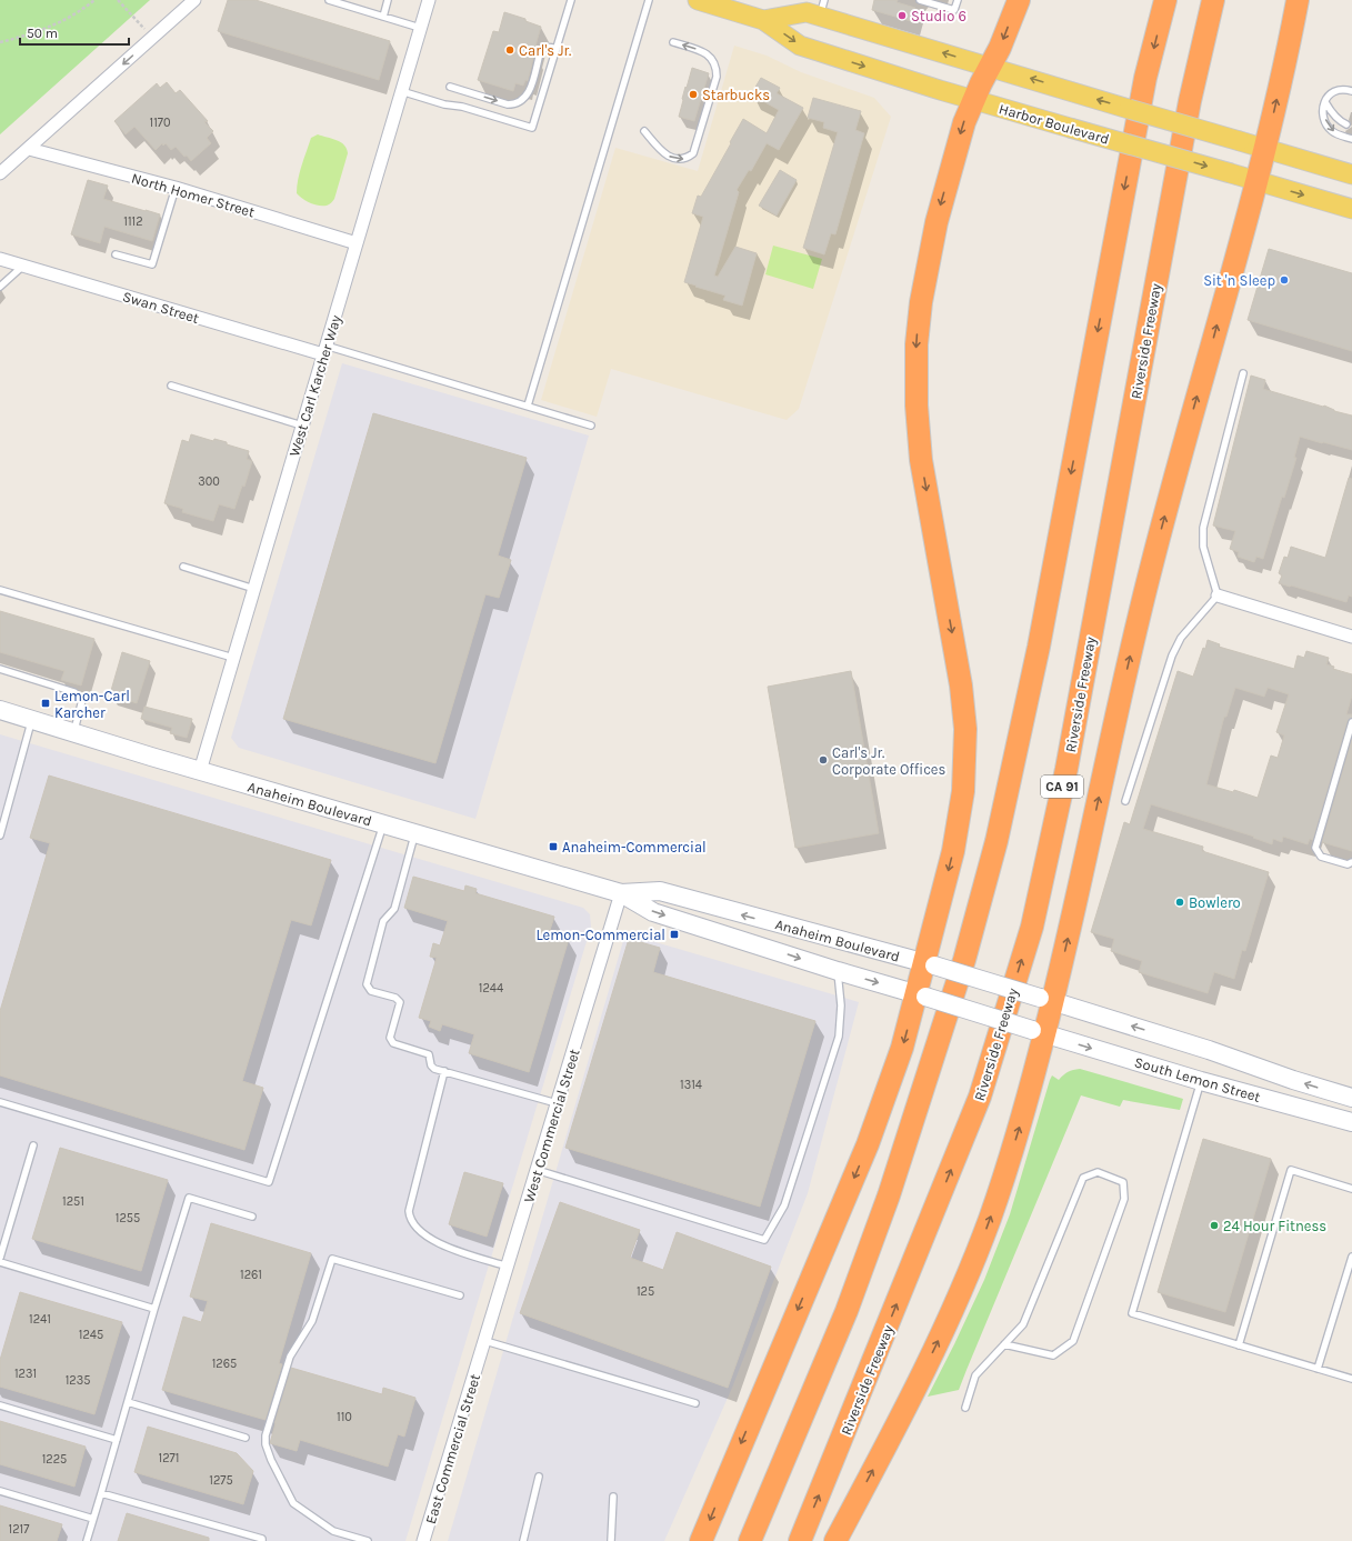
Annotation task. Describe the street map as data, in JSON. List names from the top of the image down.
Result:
{
  "streets": {
    "highway": ["Riverside Freeway", "CA 91"],
    "main road": ["Harbor Boulevard"],
    "street": [
      "North Homer Street",
      "Swan Street",
      "West Carl Karcher Way",
      "Anaheim Boulevard",
      "South Lemon Street",
      "West Commercial Street",
      "East Commercial Street"
    ]
  },
  "crossings": [
    ["North Homer Street", "West Carl Karcher Way"],
    ["Swan Street", "West Carl Karcher Way"],
    ["West Carl Karcher Way", "Anaheim Boulevard"],
    ["Anaheim Boulevard", "South Lemon Street"],
    ["Anaheim Boulevard", "West Commercial Street"],
    ["West Commercial Street", "East Commercial Street"]
  ],
  "places": {
    "other": [
      "Studio 6",
      "Carl's Jr.",
      "Starbucks",
      "Sit 'n Sleep",
      "Carl's Jr. Corporate Offices",
      "Bowlero",
      "24 Hour Fitness"
    ],
    "transit": ["Lemon-Carl Karcher", "Anaheim-Commercial", "Lemon-Commercial"]
  },
  "house_numbers": [
    "1170",
    "1112",
    "300",
    "1244",
    "1314",
    "1251",
    "1255",
    "1261",
    "125",
    "1241",
    "1245",
    "1265",
    "1231",
    "1235",
    "110",
    "1271",
    "1225",
    "1275",
    "1217"
  ],
  "scale_bar": "50 m"
}
